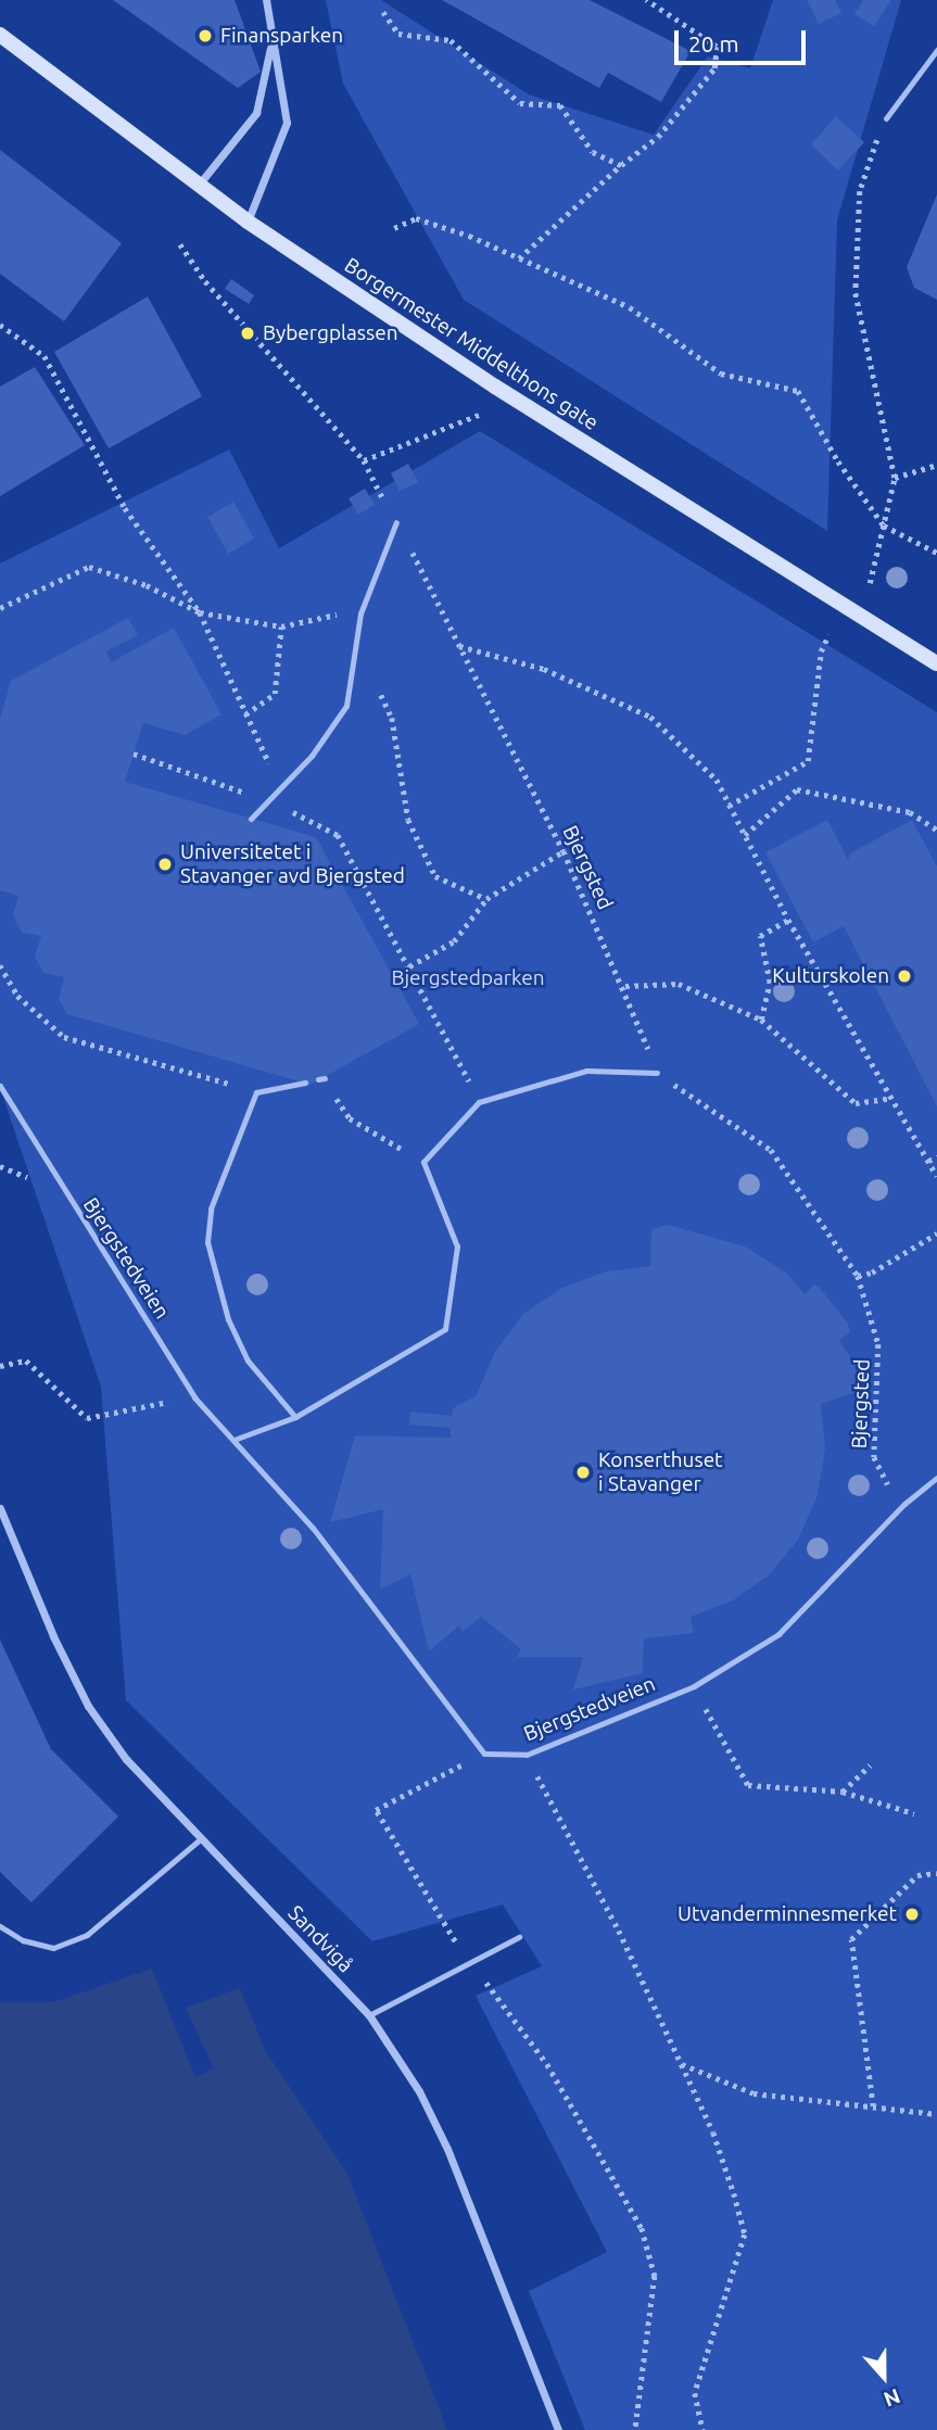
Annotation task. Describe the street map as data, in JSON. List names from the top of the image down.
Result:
{
  "streets": {
    "main road": ["Borgermester Middelthons gate"],
    "street": ["Sandvigå"],
    "lane": ["Bjergstedveien"],
    "path": ["Bjergsted"]
  },
  "crossings": [
    ["Bjergsted", "Bjergstedveien"]
  ],
  "parks": ["Bjergstedparken"],
  "places": [
    "Finansparken",
    "Bybergplassen",
    "Universitetet i Stavanger avd Bjergsted",
    "Kulturskolen",
    "Konserthuset i Stavanger",
    "Utvanderminnesmerket"
  ],
  "scale_bar": "20 m",
  "north": "bottom"
}
